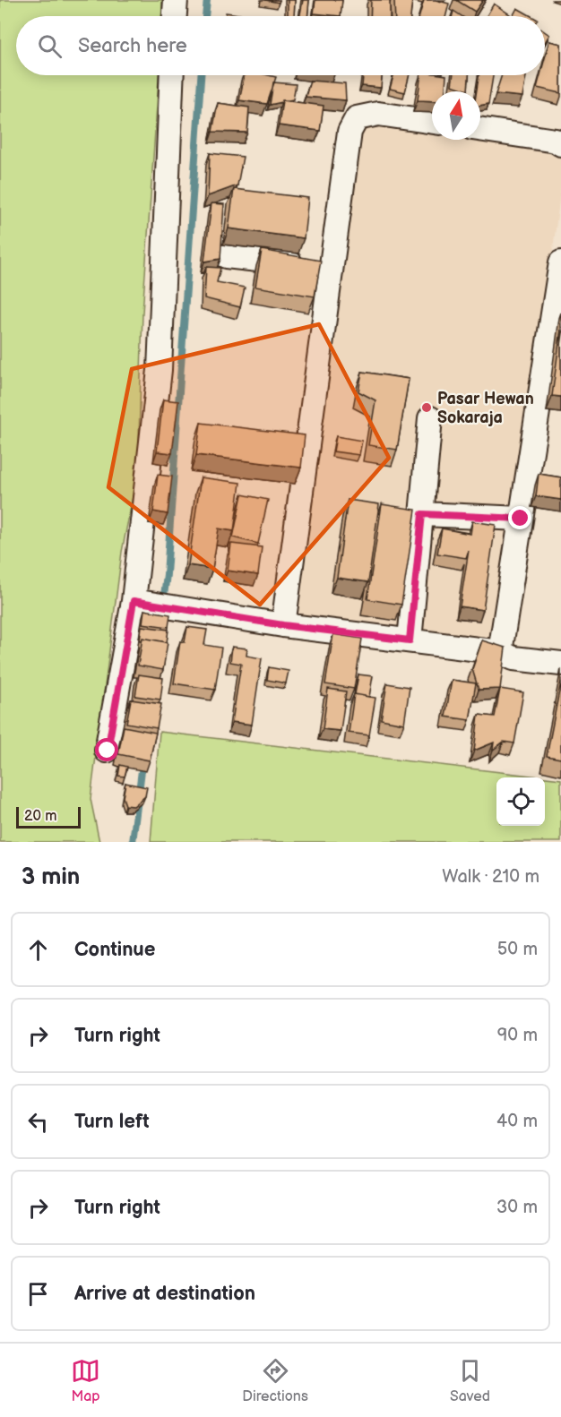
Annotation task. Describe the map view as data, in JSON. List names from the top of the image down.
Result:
{
  "places": ["Pasar Hewan Sokaraja"],
  "scale_bar": "20 m",
  "north": "top",
  "page": {
    "search": "Search here",
    "scale": "20 m",
    "heading": ["3 min", "Walk · 210 m"],
    "list": [
      ["Continue", "50 m"],
      ["Turn right", "90 m"],
      ["Turn left", "40 m"],
      ["Turn right", "30 m"],
      "Arrive at destination"
    ],
    "nav": ["Map", "Directions", "Saved"]
  }
}
